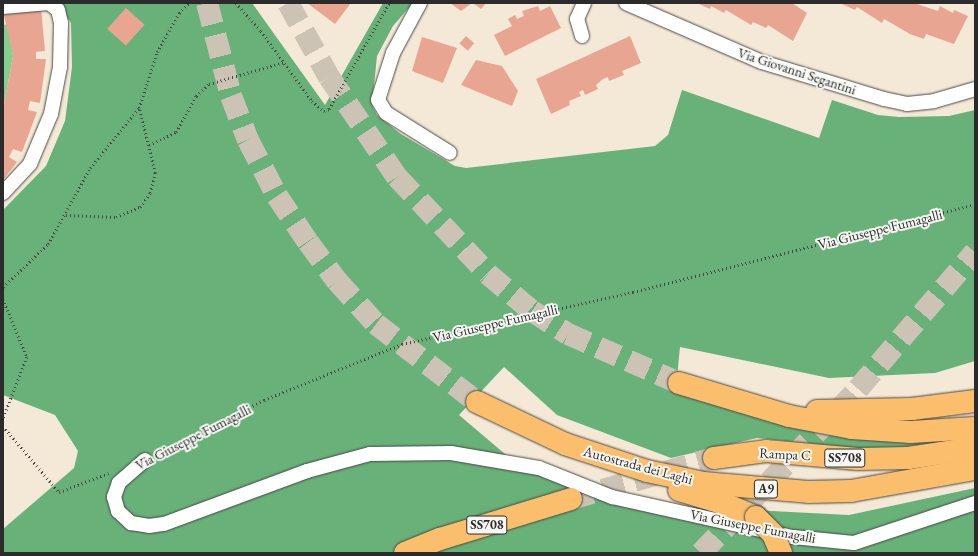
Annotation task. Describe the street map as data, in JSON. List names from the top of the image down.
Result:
{
  "streets": {
    "main road": [
      "Rampa C",
      "SS708",
      "Autostrada dei Laghi",
      "A9"
    ],
    "street": ["Via Giovanni Segantini", "Via Giuseppe Fumagalli"]
  }
}
